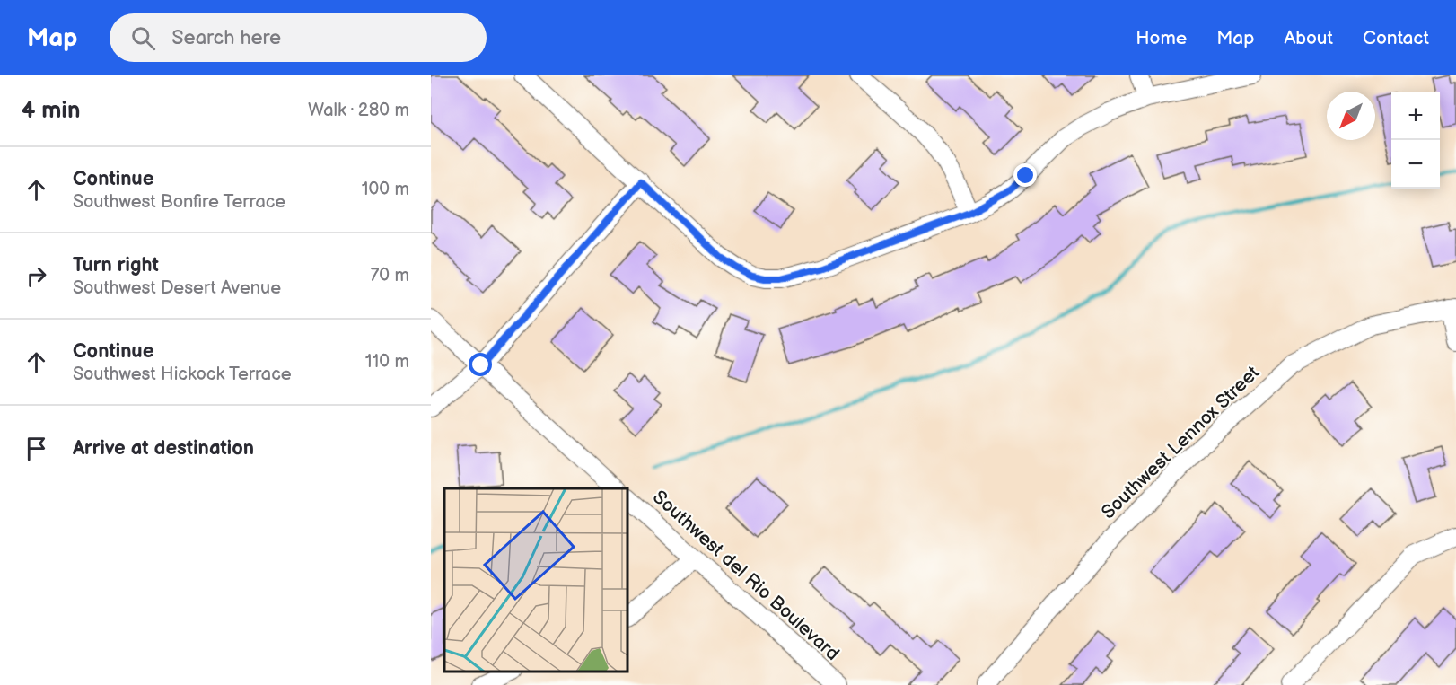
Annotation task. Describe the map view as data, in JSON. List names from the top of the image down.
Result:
{
  "streets": {
    "street": ["Southwest Lennox Street", "Southwest del Rio Boulevard"]
  },
  "north": "bottom left",
  "page": {
    "header": "Map",
    "search": "Search here",
    "nav": [
      "Home",
      "Map",
      "About",
      "Contact"
    ],
    "heading": ["4 min", "Walk · 280 m"],
    "map_buttons": ["+", "−"],
    "list": [
      ["Continue", "Southwest Bonfire Terrace", "100 m"],
      ["Turn right", "Southwest Desert Avenue", "70 m"],
      ["Continue", "Southwest Hickock Terrace", "110 m"],
      "Arrive at destination"
    ]
  }
}
